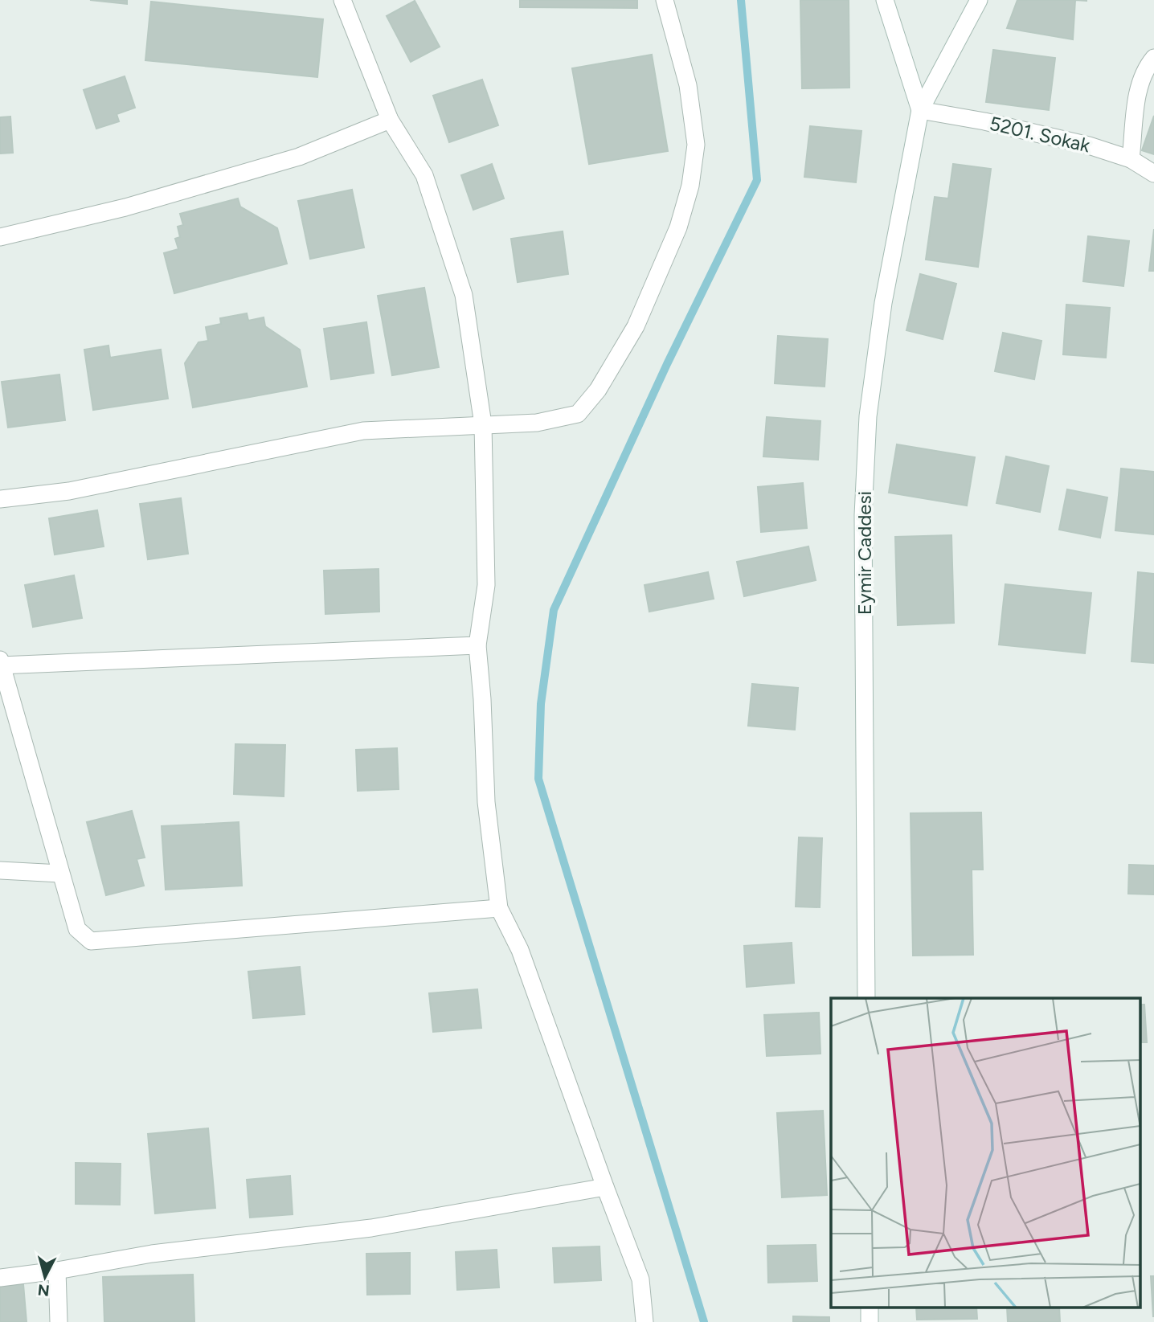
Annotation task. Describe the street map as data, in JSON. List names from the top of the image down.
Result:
{
  "streets": {
    "street": ["5201. Sokak", "Eymir Caddesi"]
  },
  "crossings": [
    ["5201. Sokak", "Eymir Caddesi"]
  ],
  "north": "bottom"
}
